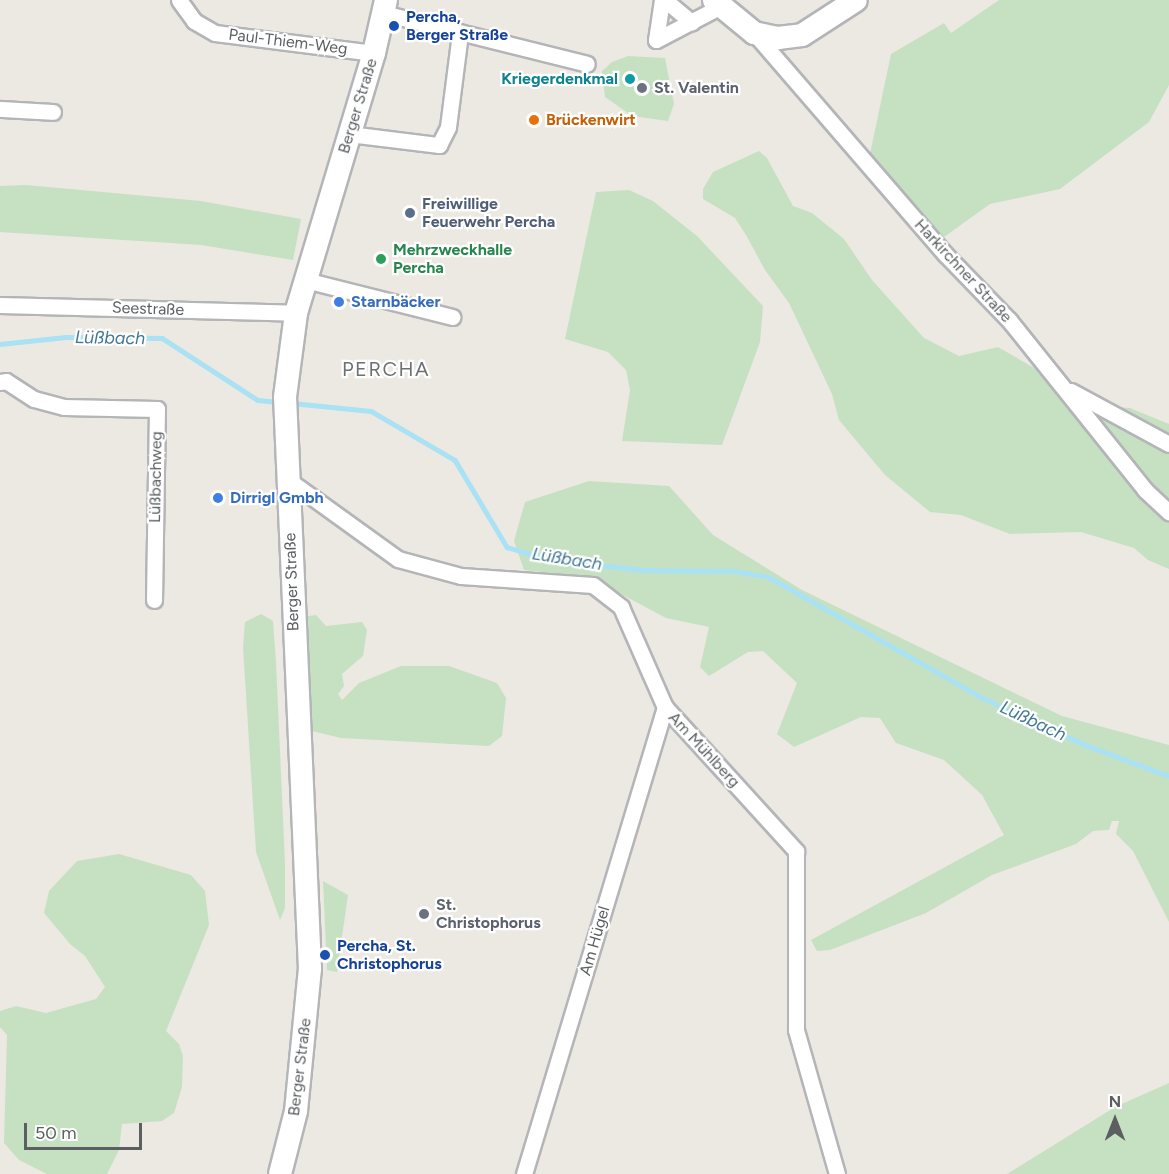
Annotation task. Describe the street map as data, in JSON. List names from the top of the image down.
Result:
{
  "streets": {
    "main road": ["Berger Straße"],
    "street": [
      "Paul-Thiem-Weg",
      "Harkirchner Straße",
      "Seestraße",
      "Lüßbachweg",
      "Am Mühlberg",
      "Am Hügel"
    ]
  },
  "crossings": [
    ["Paul-Thiem-Weg", "Berger Straße"],
    ["Berger Straße", "Seestraße"],
    ["Berger Straße", "Am Mühlberg"],
    ["Am Mühlberg", "Am Hügel"]
  ],
  "districts": ["PERCHA"],
  "water": ["Lüßbach"],
  "places": [
    "Percha, Berger Straße",
    "Kriegerdenkmal",
    "St. Valentin",
    "Brückenwirt",
    "Freiwillige Feuerwehr Percha",
    "Mehrzweckhalle Percha",
    "Starnbäcker",
    "Dirrigl Gmbh",
    "St. Christophorus",
    "Percha, St. Christophorus"
  ],
  "scale_bar": "50 m",
  "north": "top"
}
